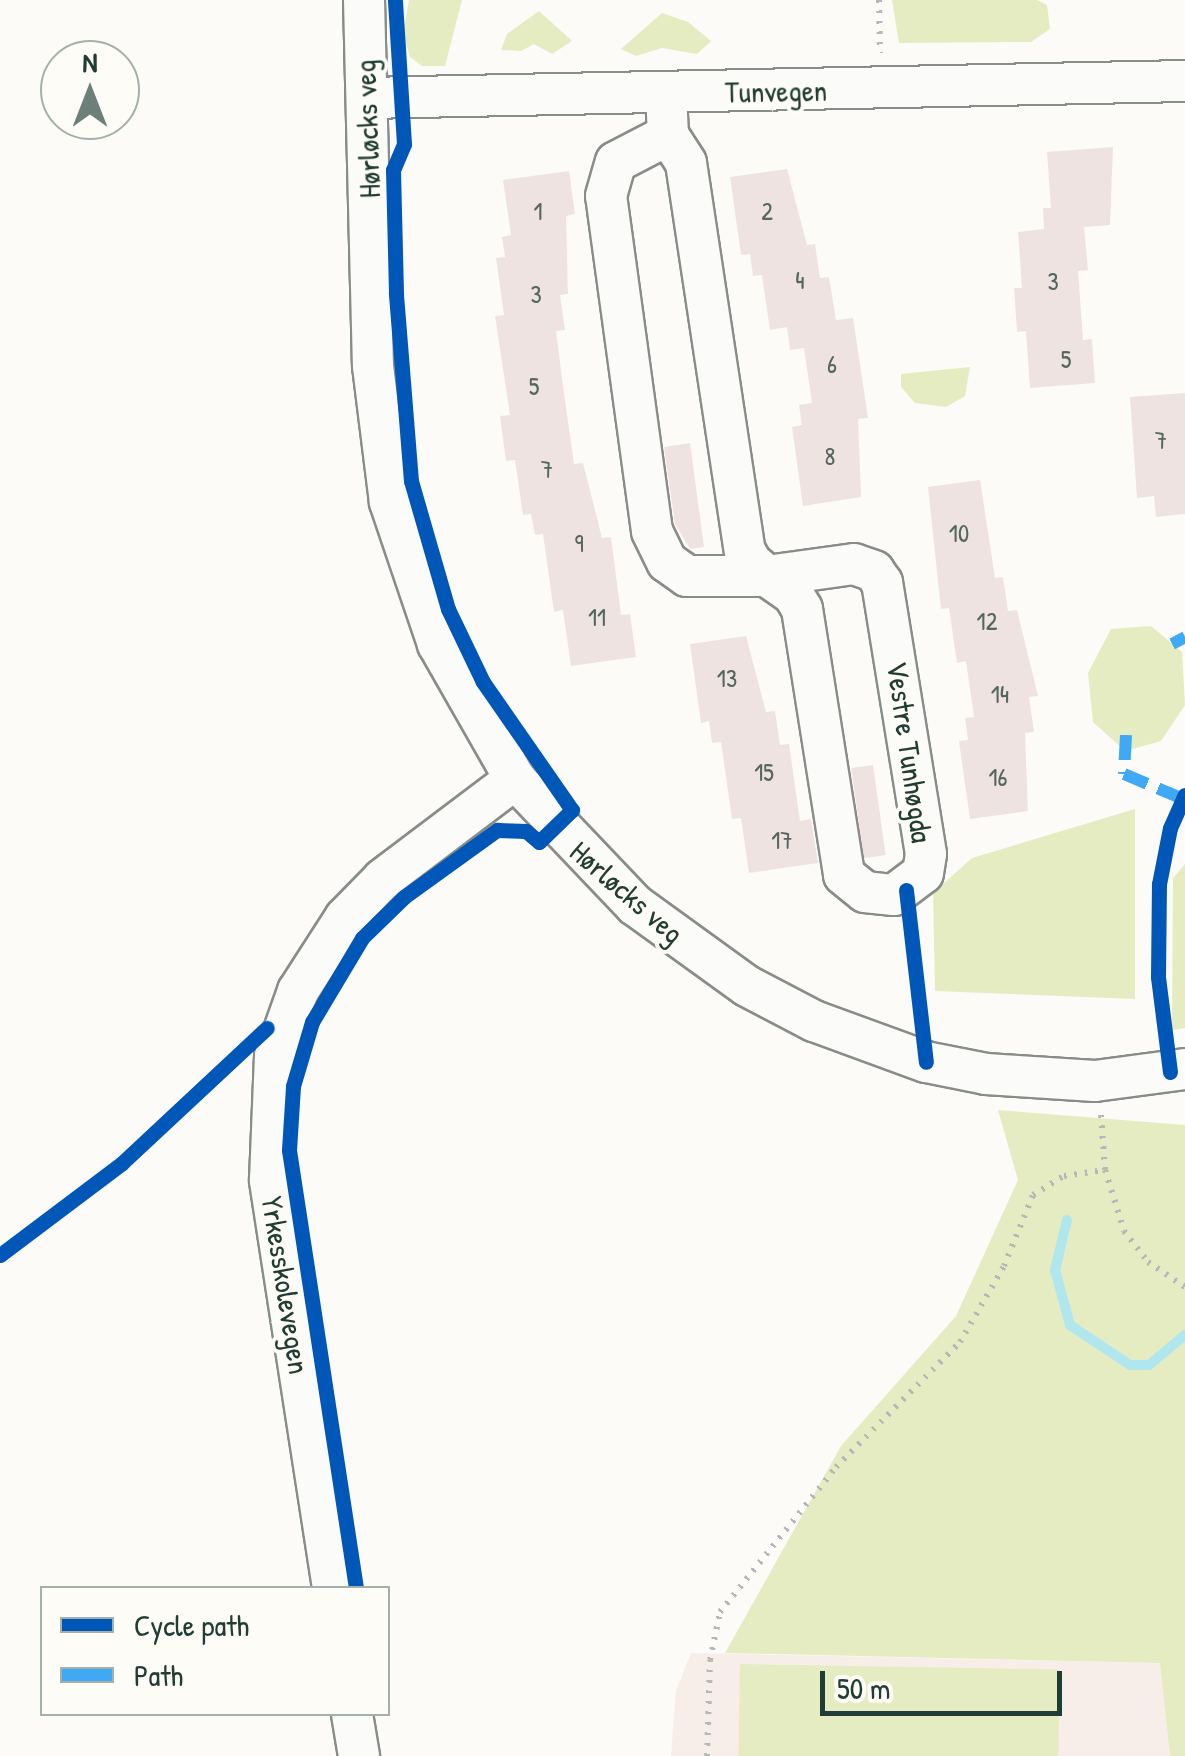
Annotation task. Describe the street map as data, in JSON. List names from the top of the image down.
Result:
{
  "streets": {
    "street": [
      "Tunvegen",
      "Hørløcks veg",
      "Vestre Tunhøgda",
      "Yrkesskolevegen"
    ]
  },
  "crossings": [
    ["Tunvegen", "Hørløcks veg"],
    ["Tunvegen", "Vestre Tunhøgda"],
    ["Hørløcks veg", "Yrkesskolevegen"]
  ],
  "house_numbers": [
    "1",
    "2",
    "4",
    "3",
    "3",
    "5",
    "6",
    "5",
    "7",
    "8",
    "7",
    "10",
    "9",
    "11",
    "12",
    "13",
    "14",
    "15",
    "16",
    "17"
  ],
  "legend": ["Cycle path", "Path"],
  "scale_bar": "50 m",
  "north": "top"
}
